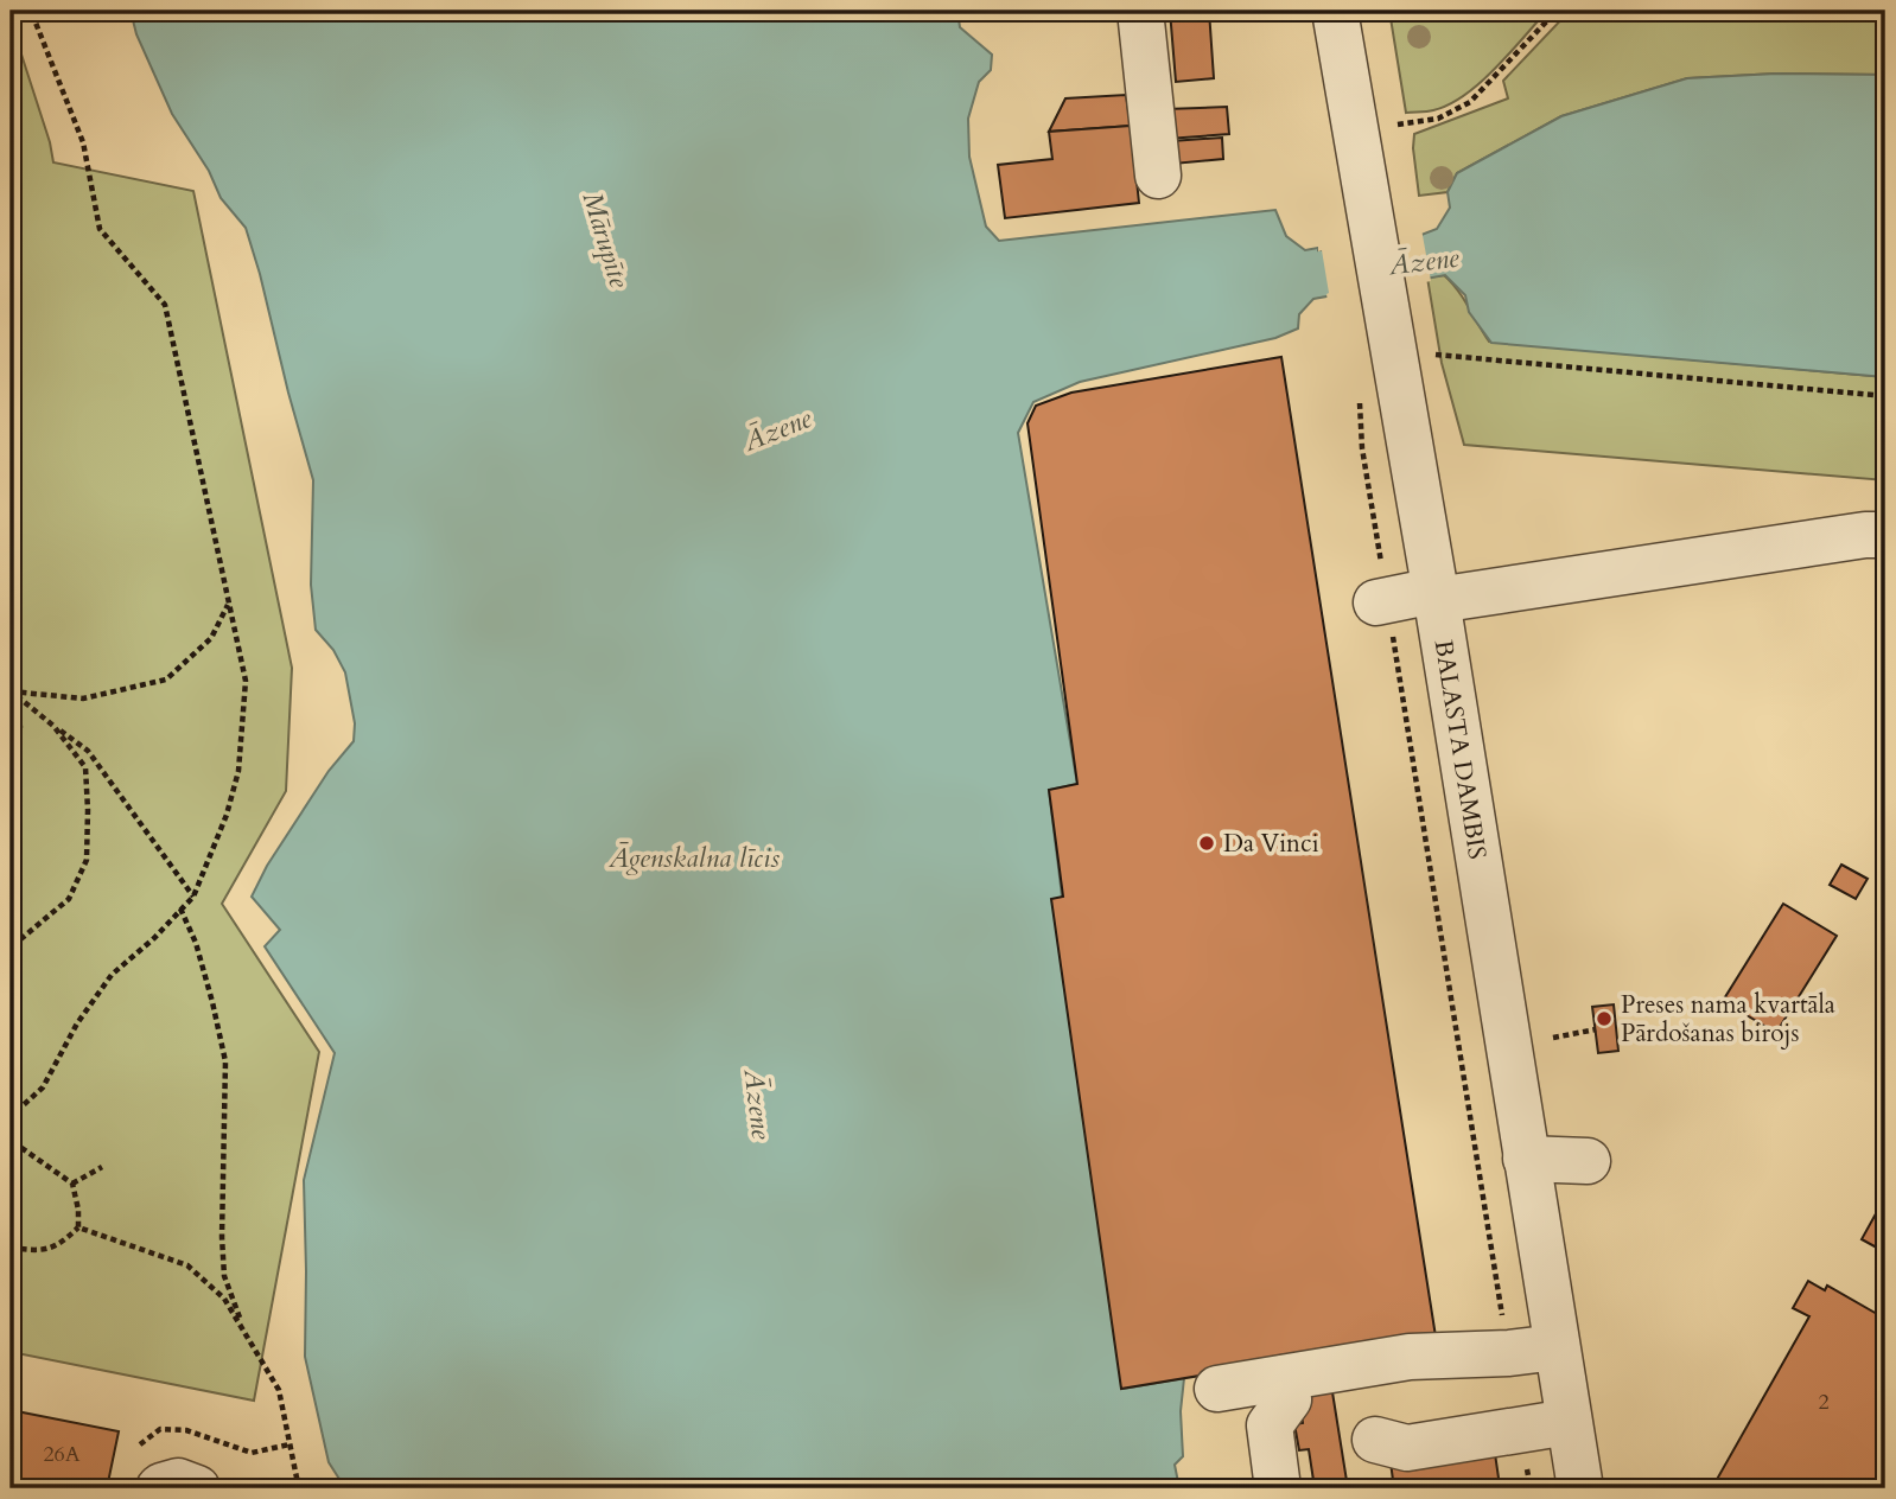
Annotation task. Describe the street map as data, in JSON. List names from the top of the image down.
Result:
{
  "streets": {
    "street": ["BALASTA DAMBIS"]
  },
  "water": ["Mārupīte", "Āzene", "Āgenskalna līcis"],
  "places": ["Da Vinci", "Preses nama kvartāla Pārdošanas birojs"],
  "house_numbers": ["2", "26A"]
}
